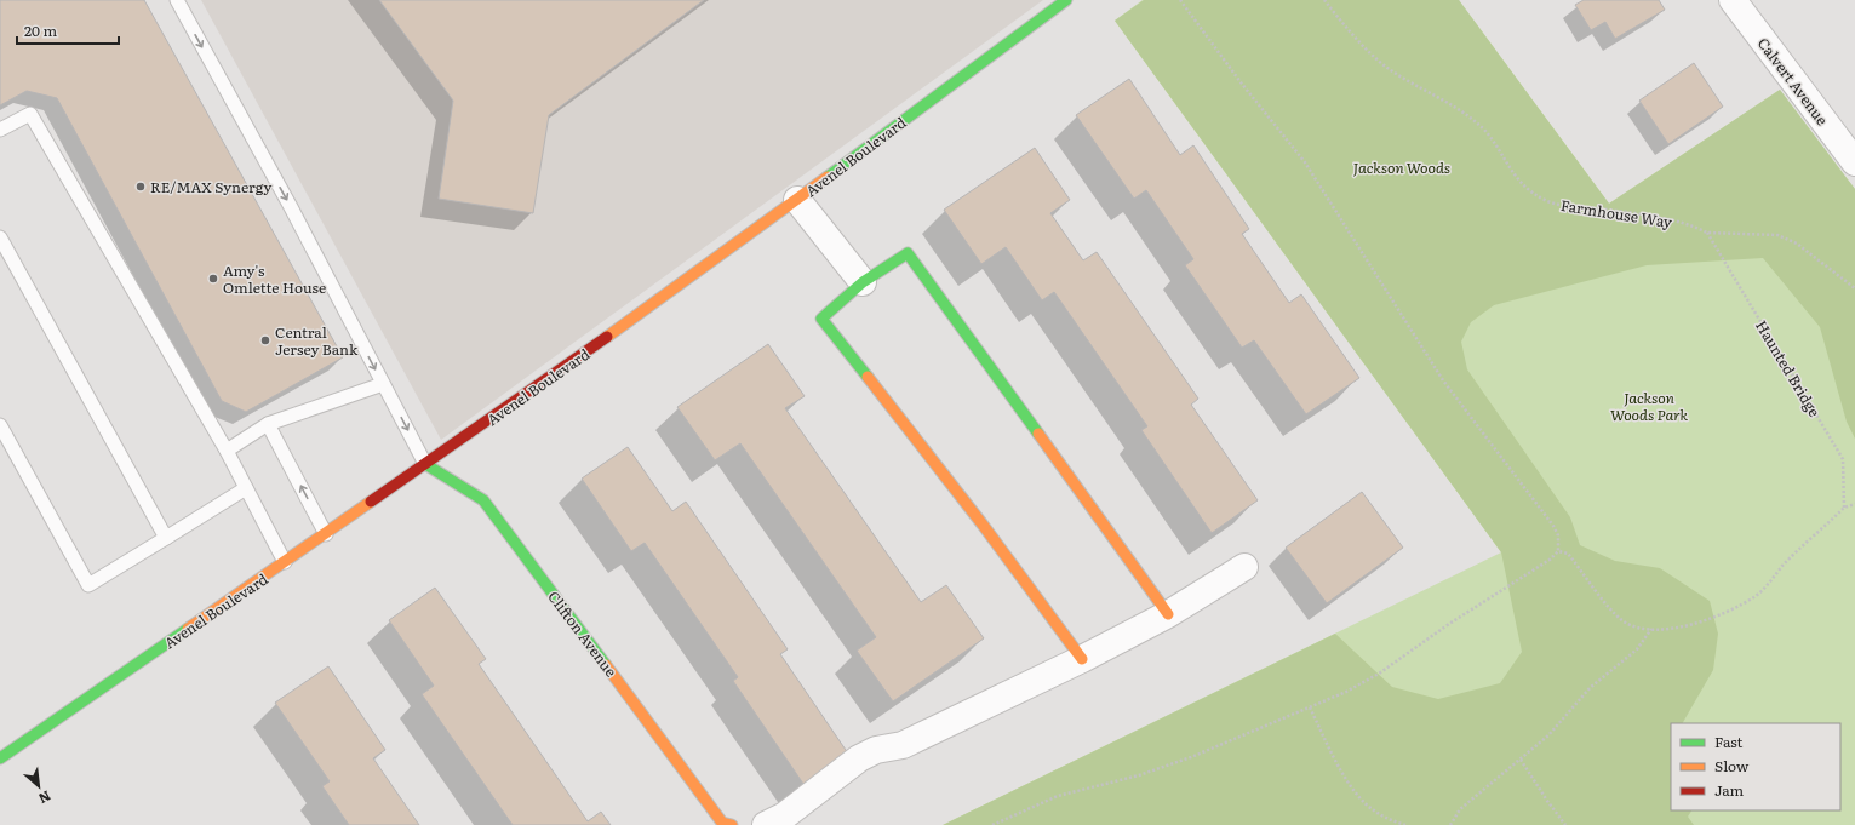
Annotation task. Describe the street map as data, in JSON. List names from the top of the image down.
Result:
{
  "streets": {
    "street": ["Calvert Avenue", "Avenel Boulevard", "Clifton Avenue"],
    "path": ["Farmhouse Way", "Haunted Bridge"]
  },
  "crossings": [
    ["Avenel Boulevard", "Clifton Avenue"],
    ["Farmhouse Way", "Haunted Bridge"]
  ],
  "parks": ["Jackson Woods", "Jackson Woods Park"],
  "places": ["RE/MAX Synergy", "Amy's Omlette House", "Central Jersey Bank"],
  "legend": ["Fast", "Slow", "Jam"],
  "scale_bar": "20 m",
  "north": "bottom right"
}
